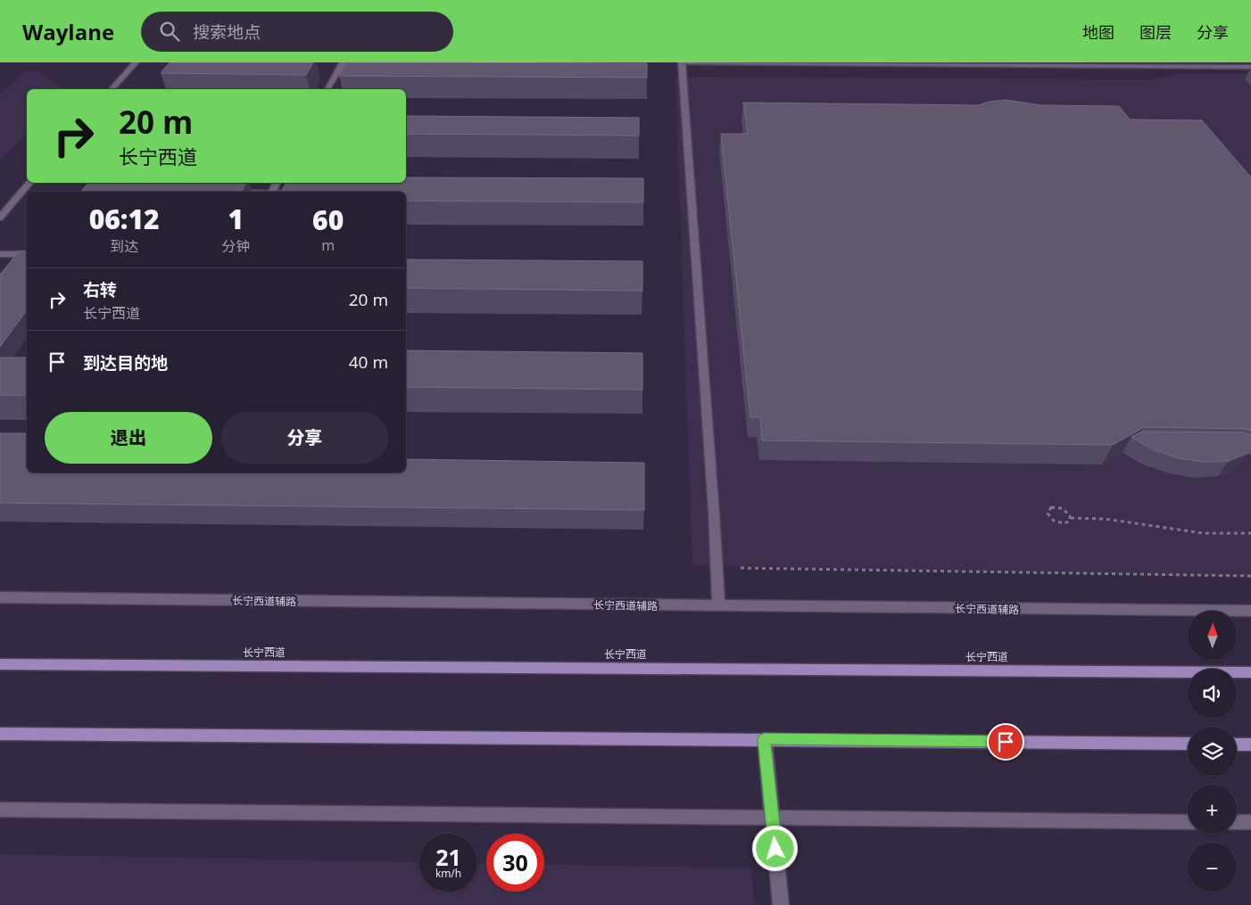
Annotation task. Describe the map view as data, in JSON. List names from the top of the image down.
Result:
{
  "streets": {
    "main road": ["长宁西道"],
    "street": ["长宁西道辅路"]
  },
  "north": "top",
  "page": {
    "header": "Waylane",
    "search": "搜索地点",
    "nav": ["地图", "图层", "分享"],
    "turn": ["20 m", "长宁西道"],
    "eta": [
      "06:12",
      "到达",
      "1",
      "分钟",
      "60",
      "m"
    ],
    "list": [
      {
        "name": "右转",
        "note": "长宁西道",
        "value": "20 m"
      },
      {
        "name": "到达目的地",
        "value": "40 m"
      }
    ],
    "buttons": ["退出", "分享"],
    "map_buttons": ["+", "−"],
    "speed": "21 km/h",
    "limit": "30"
  }
}
